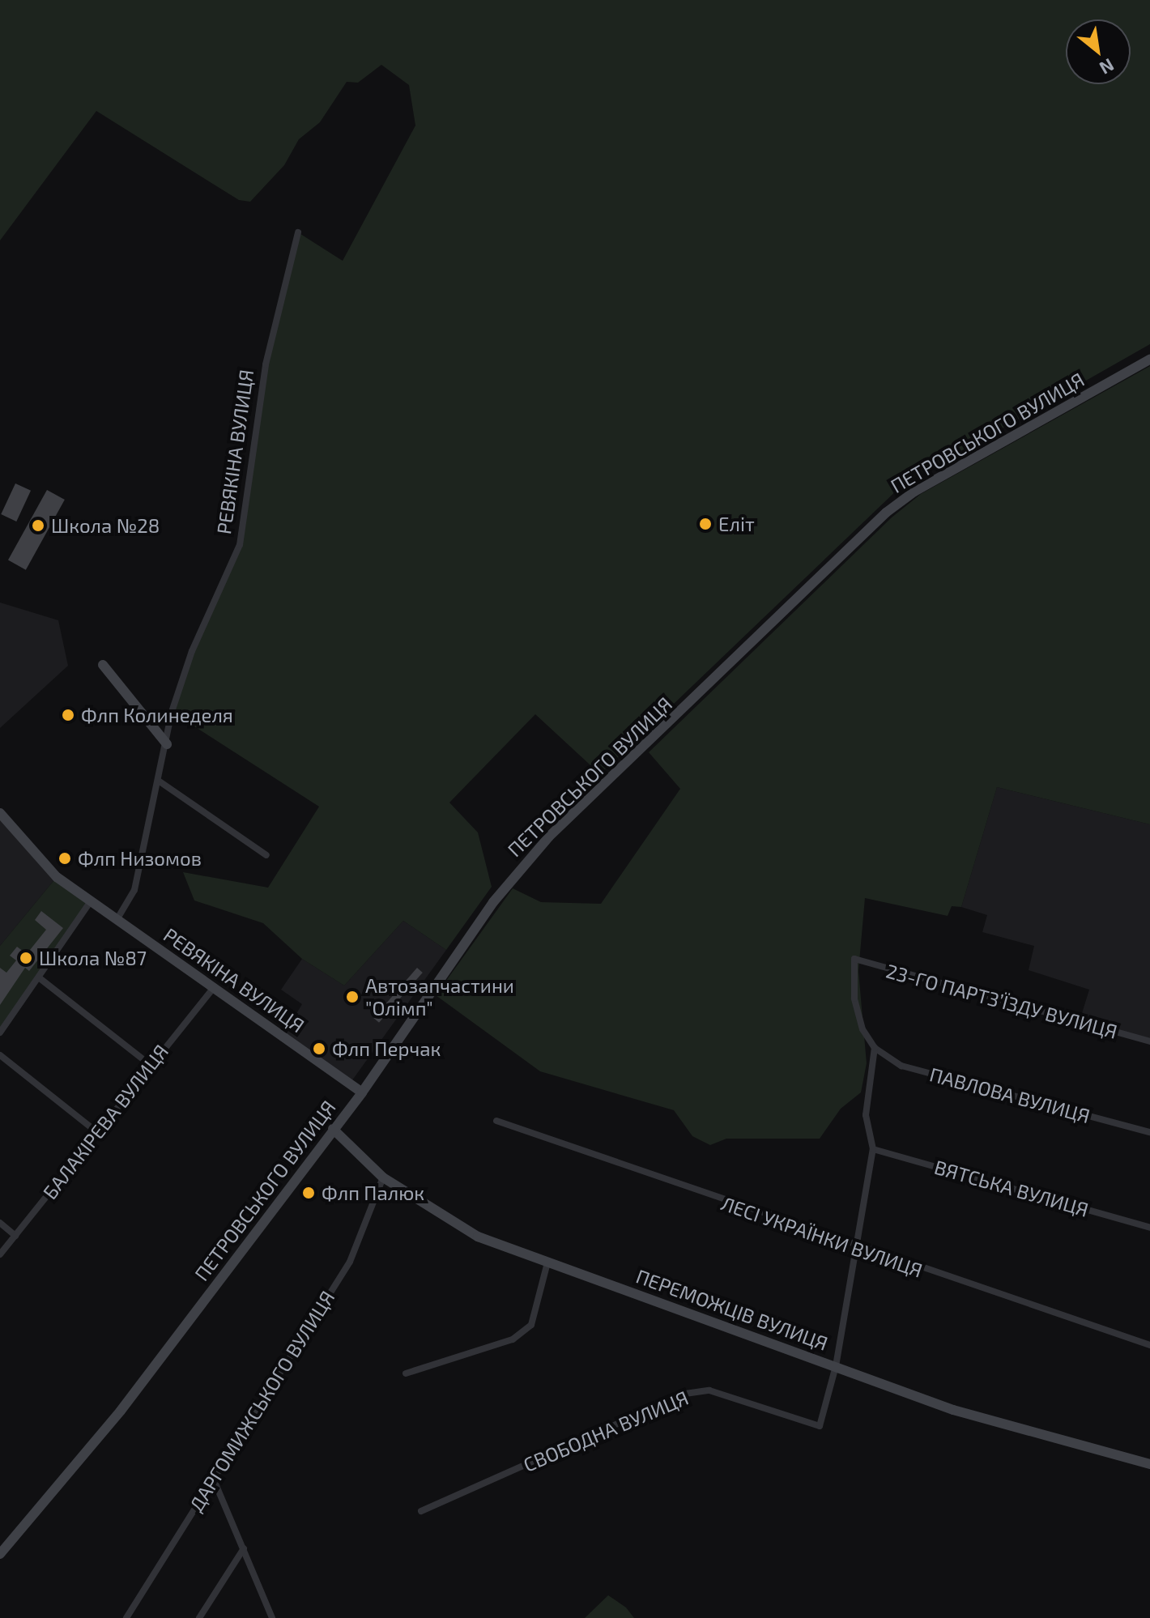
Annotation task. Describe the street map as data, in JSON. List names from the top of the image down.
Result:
{
  "streets": {
    "main road": ["ПЕТРОВСЬКОГО ВУЛИЦЯ", "РЕВЯКІНА ВУЛИЦЯ", "ПЕРЕМОЖЦІВ ВУЛИЦЯ"],
    "street": [
      "23-ГО ПАРТЗ’ЇЗДУ ВУЛИЦЯ",
      "ПАВЛОВА ВУЛИЦЯ",
      "БАЛАКІРЕВА ВУЛИЦЯ",
      "ВЯТСЬКА ВУЛИЦЯ",
      "ЛЕСІ УКРАЇНКИ ВУЛИЦЯ",
      "ДАРГОМИЖСЬКОГО ВУЛИЦЯ",
      "СВОБОДНА ВУЛИЦЯ"
    ]
  },
  "crossings": [
    ["ПЕТРОВСЬКОГО ВУЛИЦЯ", "РЕВЯКІНА ВУЛИЦЯ"],
    ["ПЕТРОВСЬКОГО ВУЛИЦЯ", "ПЕРЕМОЖЦІВ ВУЛИЦЯ"],
    ["РЕВЯКІНА ВУЛИЦЯ", "БАЛАКІРЕВА ВУЛИЦЯ"],
    ["23-ГО ПАРТЗ’ЇЗДУ ВУЛИЦЯ", "ПАВЛОВА ВУЛИЦЯ"],
    ["23-ГО ПАРТЗ’ЇЗДУ ВУЛИЦЯ", "СВОБОДНА ВУЛИЦЯ"],
    ["ПАВЛОВА ВУЛИЦЯ", "СВОБОДНА ВУЛИЦЯ"],
    ["ВЯТСЬКА ВУЛИЦЯ", "СВОБОДНА ВУЛИЦЯ"],
    ["ЛЕСІ УКРАЇНКИ ВУЛИЦЯ", "СВОБОДНА ВУЛИЦЯ"],
    ["ПЕРЕМОЖЦІВ ВУЛИЦЯ", "ДАРГОМИЖСЬКОГО ВУЛИЦЯ"],
    ["ПЕРЕМОЖЦІВ ВУЛИЦЯ", "СВОБОДНА ВУЛИЦЯ"]
  ],
  "places": [
    "Еліт",
    "Школа №28",
    "Флп Колинеделя",
    "Флп Низомов",
    "Школа №87",
    "Автозапчастини \"Олімп\"",
    "Флп Перчак",
    "Флп Палюк"
  ],
  "north": "bottom right"
}
